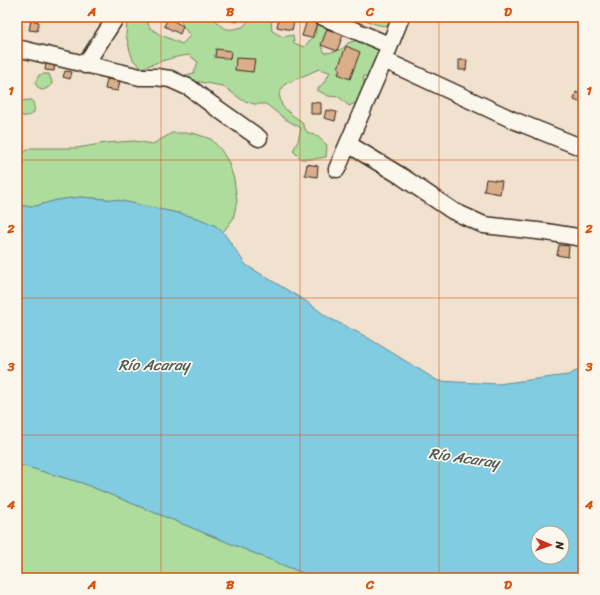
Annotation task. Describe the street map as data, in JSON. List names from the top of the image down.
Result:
{
  "water": ["Río Acaray"],
  "north": "right",
  "grid": {
    "columns": [
      "A",
      "B",
      "C",
      "D"
    ],
    "rows": [
      "1",
      "2",
      "3",
      "4"
    ]
  }
}
